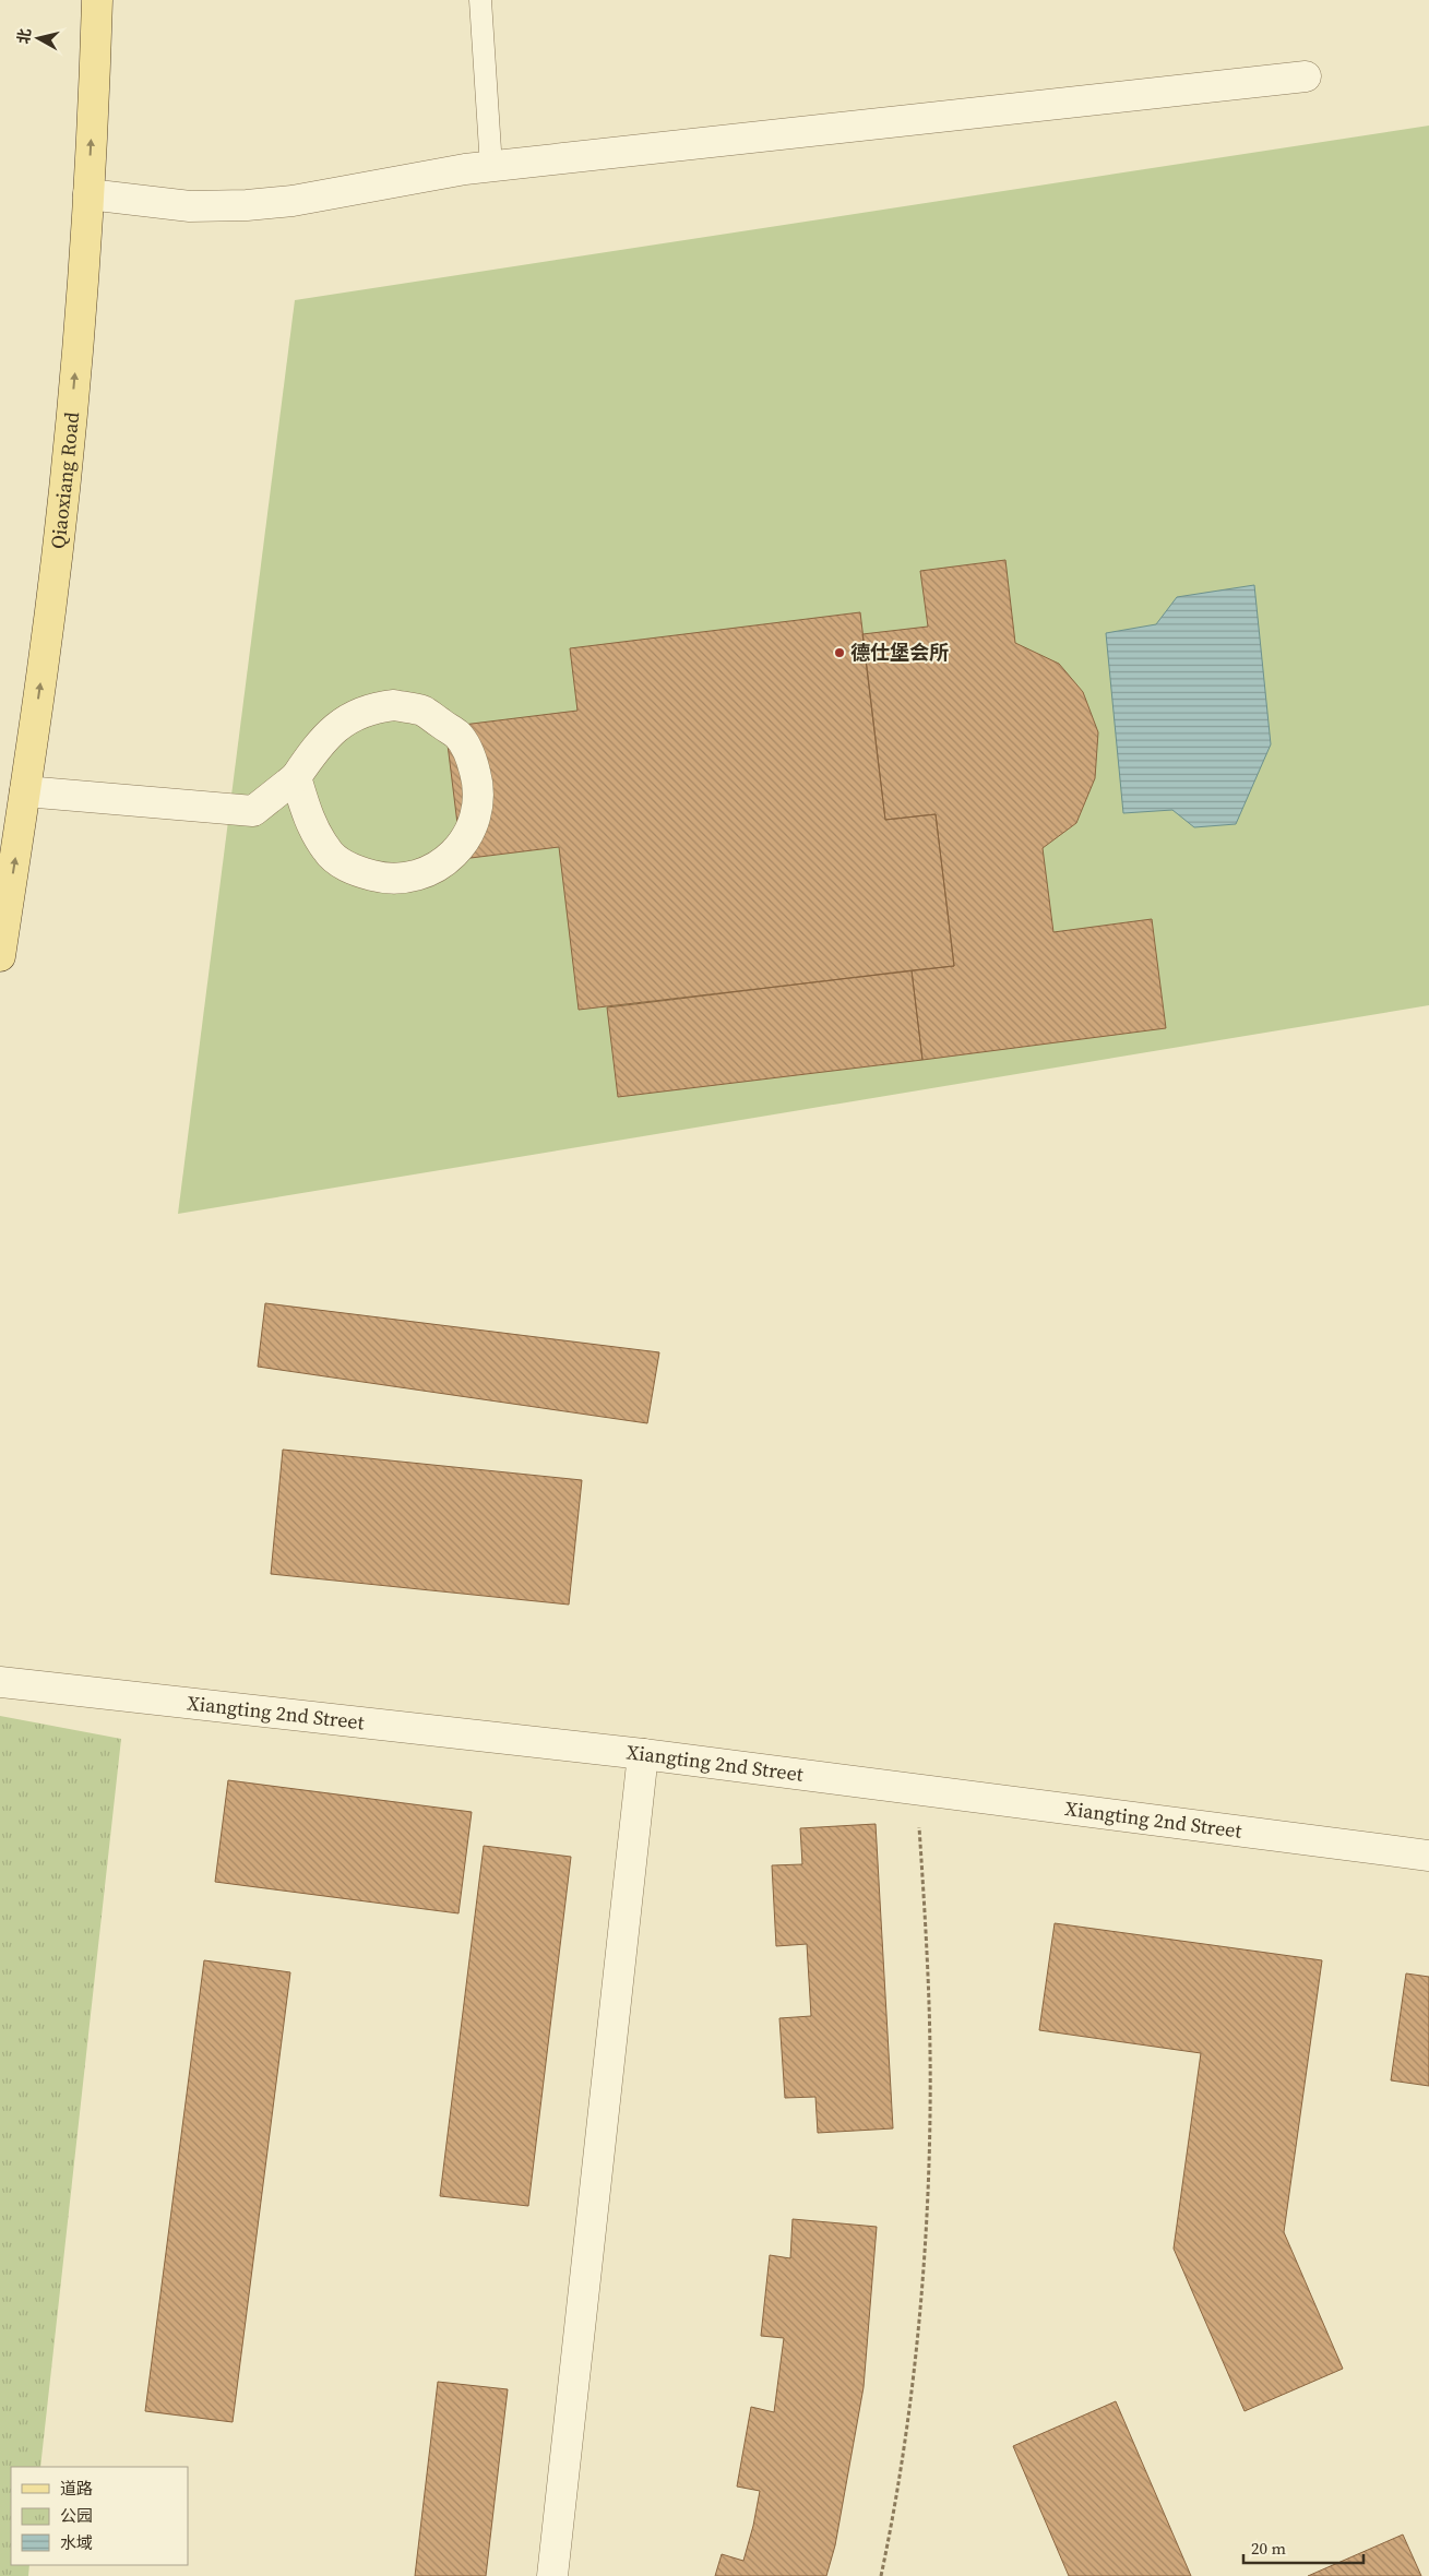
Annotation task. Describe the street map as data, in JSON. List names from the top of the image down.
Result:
{
  "streets": {
    "main road": ["Qiaoxiang Road"],
    "street": ["Xiangting 2nd Street"]
  },
  "one_way": ["Qiaoxiang Road"],
  "places": ["德仕堡会所"],
  "legend": ["道路", "公园", "水域"],
  "scale_bar": "20 m",
  "north": "left"
}
